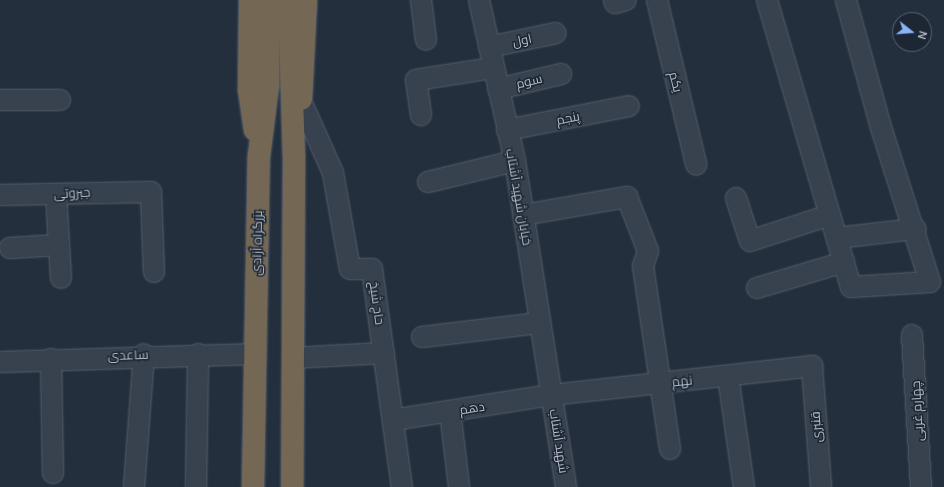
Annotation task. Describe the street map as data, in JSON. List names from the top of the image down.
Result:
{
  "streets": {
    "highway": ["بزرگراه آزادی"],
    "street": [
      "اول",
      "سوم",
      "یکم",
      "پنجم",
      "جبروتی",
      "خیابان شهید آشتاب",
      "حاج شیخ",
      "ساعدی",
      "نهم",
      "دهم",
      "چهارم غربی",
      "قنبری",
      "شهید آشتاب"
    ]
  },
  "crossings": [
    ["اول", "خیابان شهید آشتاب"],
    ["سوم", "خیابان شهید آشتاب"],
    ["پنجم", "خیابان شهید آشتاب"],
    ["خیابان شهید آشتاب", "نهم"],
    ["خیابان شهید آشتاب", "دهم"],
    ["خیابان شهید آشتاب", "شهید آشتاب"],
    ["بزرگراه آزادی", "ساعدی"],
    ["حاج شیخ", "دهم"],
    ["نهم", "دهم"],
    ["نهم", "قنبری"],
    ["نهم", "شهید آشتاب"],
    ["دهم", "شهید آشتاب"]
  ],
  "north": "right"
}
